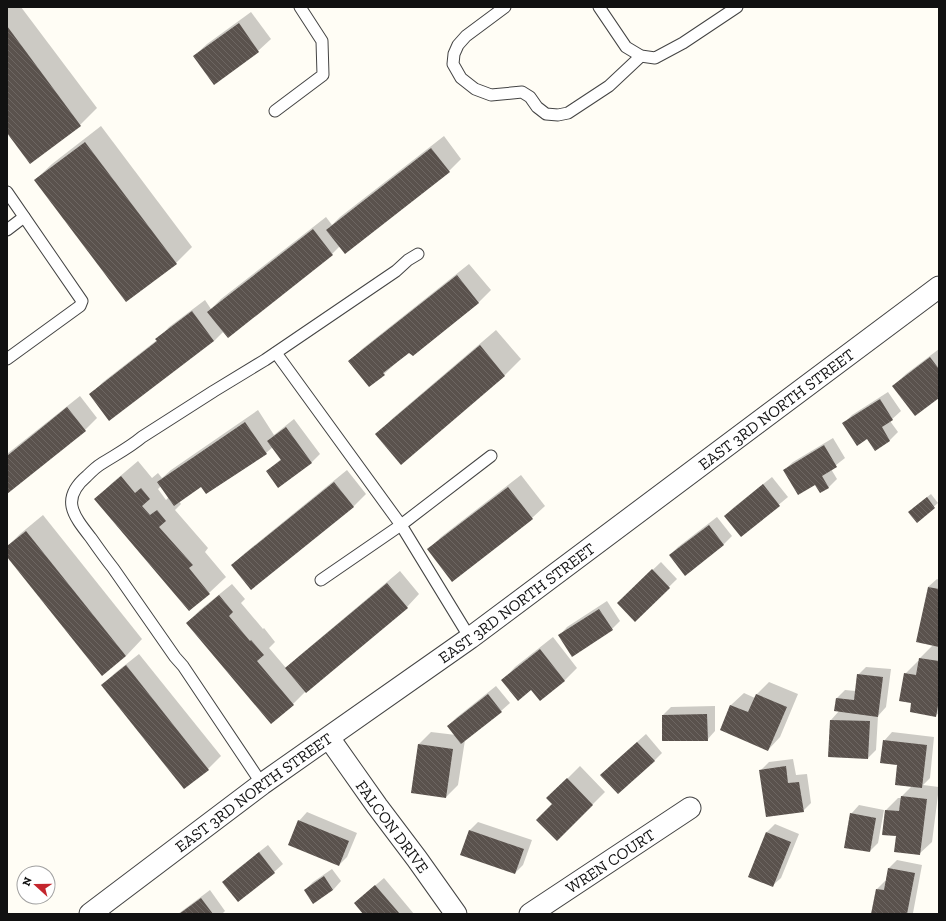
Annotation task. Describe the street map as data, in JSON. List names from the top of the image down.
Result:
{
  "streets": {
    "street": ["EAST 3RD NORTH STREET", "FALCON DRIVE", "WREN COURT"]
  },
  "crossings": [
    ["EAST 3RD NORTH STREET", "FALCON DRIVE"]
  ],
  "north": "left"
}
